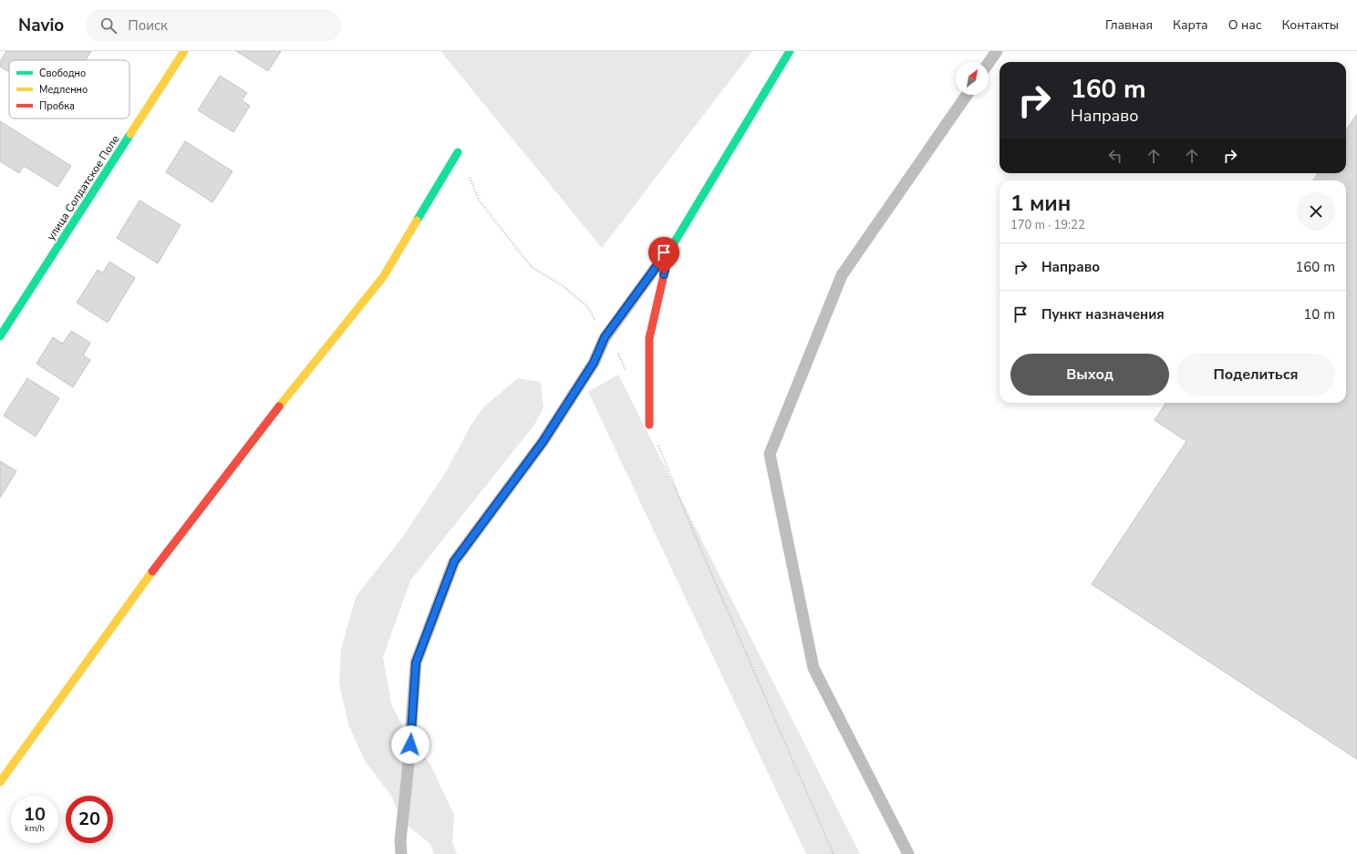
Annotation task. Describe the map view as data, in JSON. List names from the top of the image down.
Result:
{
  "streets": {
    "street": ["улица Солдатское Поле"]
  },
  "legend": ["Свободно", "Медленно", "Пробка"],
  "north": "top right",
  "page": {
    "header": "Navio",
    "search": "Поиск",
    "nav": [
      "Главная",
      "Карта",
      "О нас",
      "Контакты"
    ],
    "turn": ["160 m", "Направо"],
    "heading": ["1 мин", "170 m · 19:22"],
    "list": [
      {
        "name": "Направо",
        "value": "160 m"
      },
      {
        "name": "Пункт назначения",
        "value": "10 m"
      }
    ],
    "buttons": ["Выход", "Поделиться"],
    "speed": "10 km/h",
    "limit": "20"
  }
}
